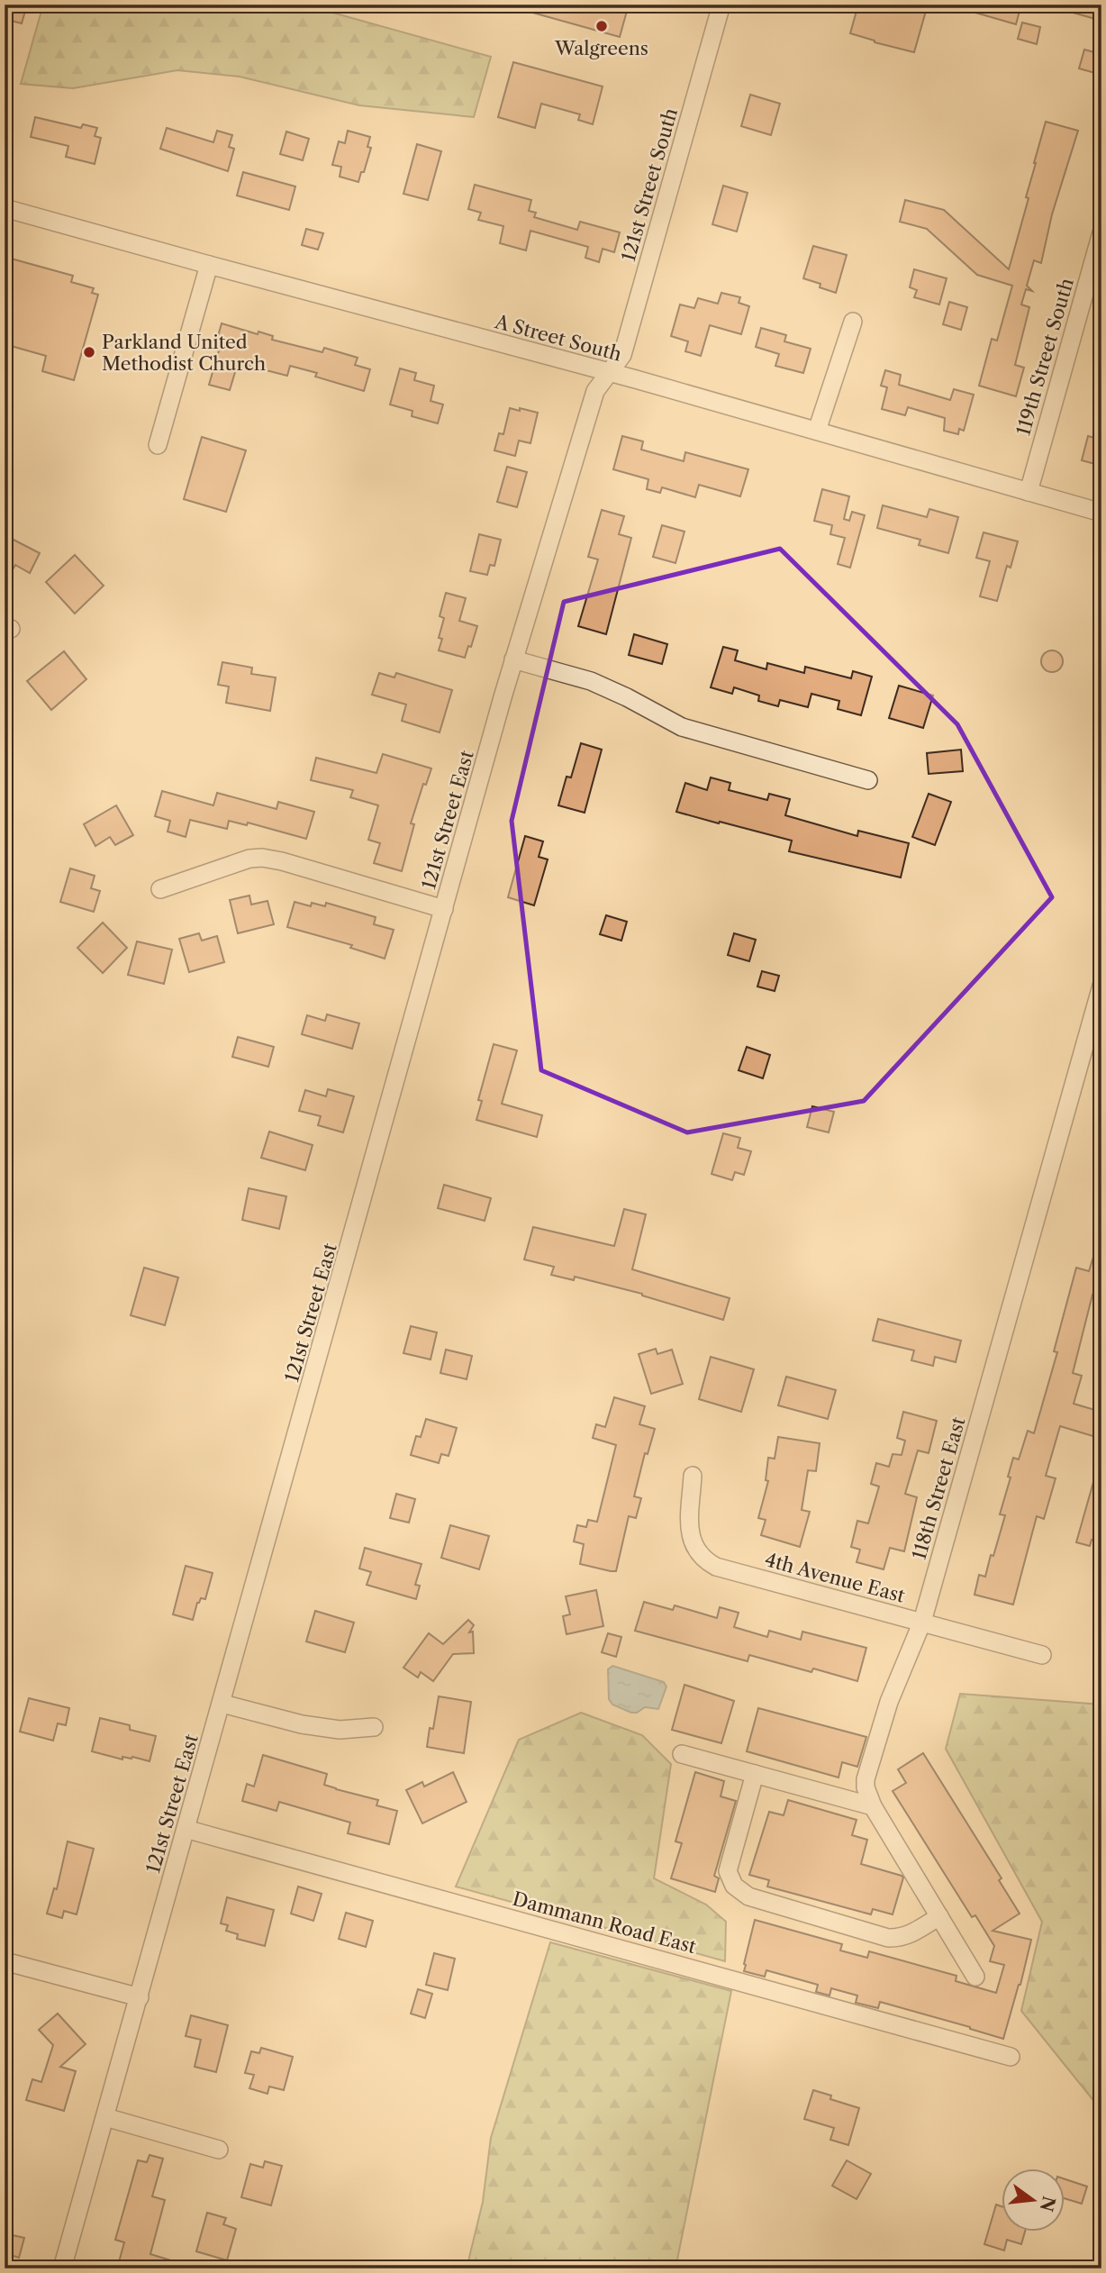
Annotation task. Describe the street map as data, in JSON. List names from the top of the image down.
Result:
{
  "streets": {
    "street": [
      "121st Street South",
      "A Street South",
      "119th Street South",
      "121st Street East",
      "118th Street East",
      "4th Avenue East",
      "Dammann Road East"
    ]
  },
  "crossings": [
    ["121st Street South", "A Street South"],
    ["121st Street South", "121st Street East"],
    ["A Street South", "119th Street South"],
    ["A Street South", "121st Street East"],
    ["121st Street East", "Dammann Road East"],
    ["118th Street East", "4th Avenue East"]
  ],
  "places": ["Walgreens", "Parkland United Methodist Church"],
  "north": "right"
}
